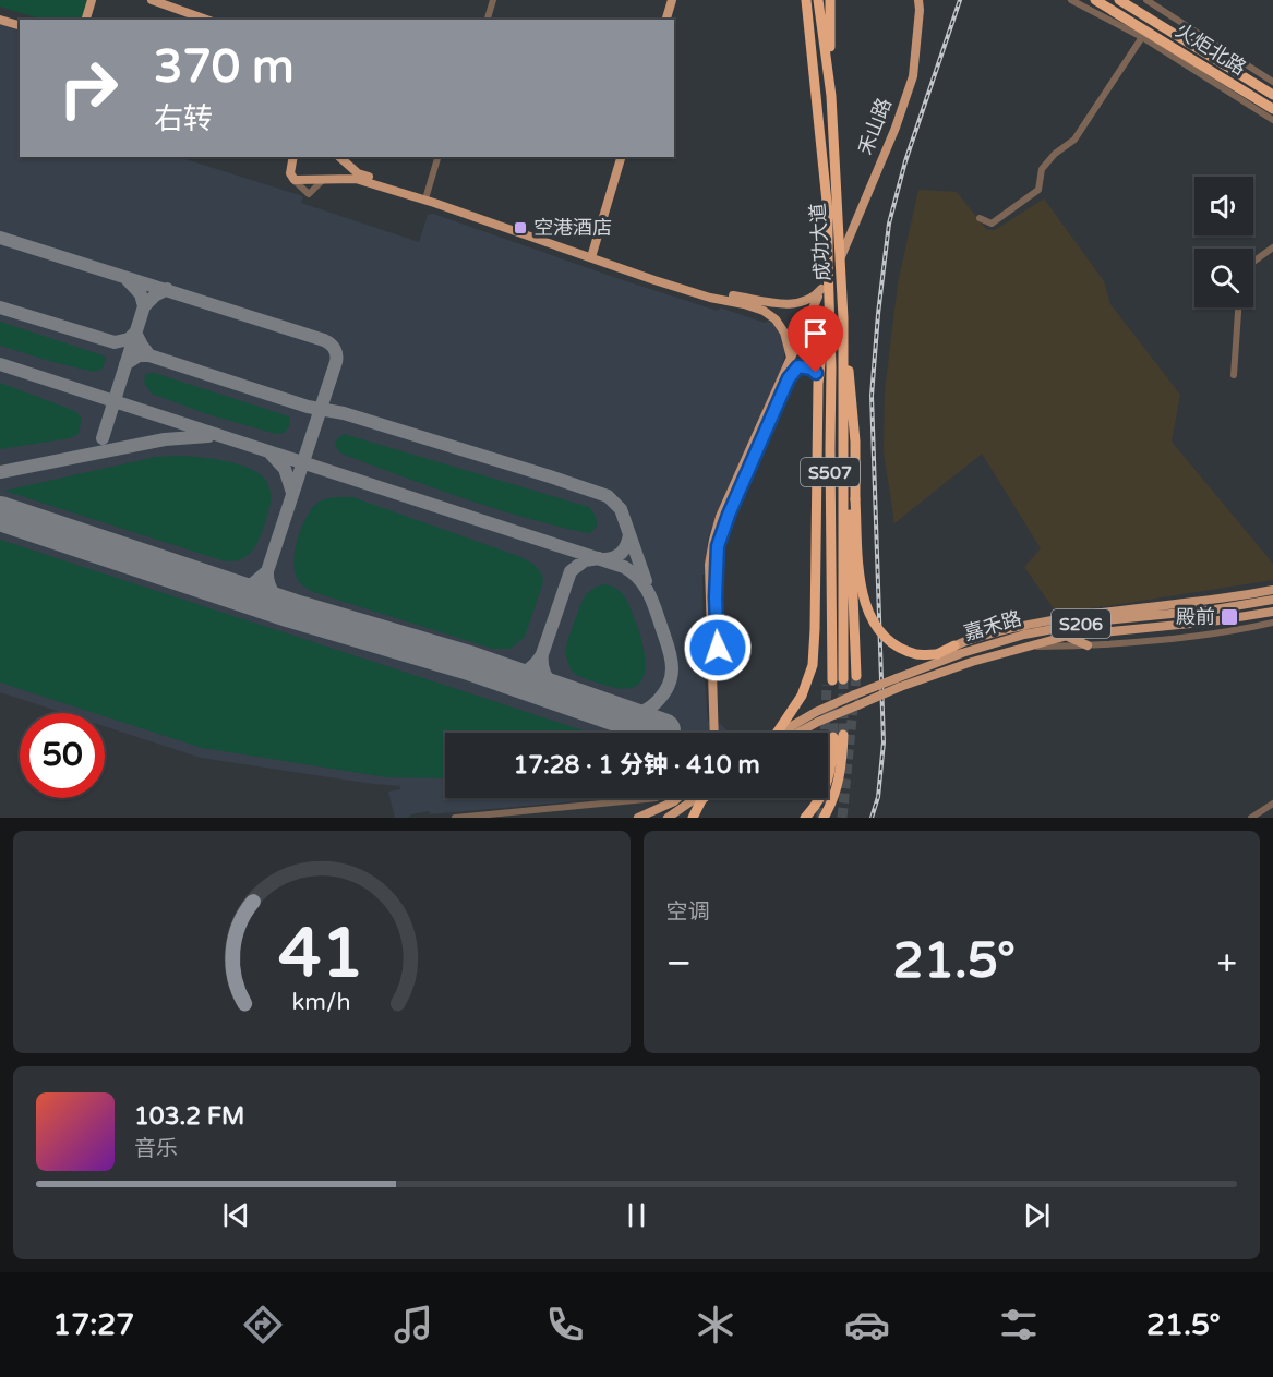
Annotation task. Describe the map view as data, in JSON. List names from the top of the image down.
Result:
{
  "streets": {
    "highway": ["火炬北路", "成功大道", "S507"],
    "main road": ["禾山路", "S206", "嘉禾路"]
  },
  "crossings": [
    ["禾山路", "成功大道"],
    ["成功大道", "S507"]
  ],
  "places": {
    "transit": ["空港酒店", "殿前"]
  },
  "page": {
    "turn": ["370 m", "右转"],
    "limit": "50",
    "trip": "17:28 · 1 分钟 · 410 m",
    "tile": "空调",
    "heat": ["−", "21.5°", "+"],
    "song": ["103.2 FM", "音乐"],
    "tabs": ["17:27", "21.5°"],
    "gauge": ["41", "km/h"]
  }
}
